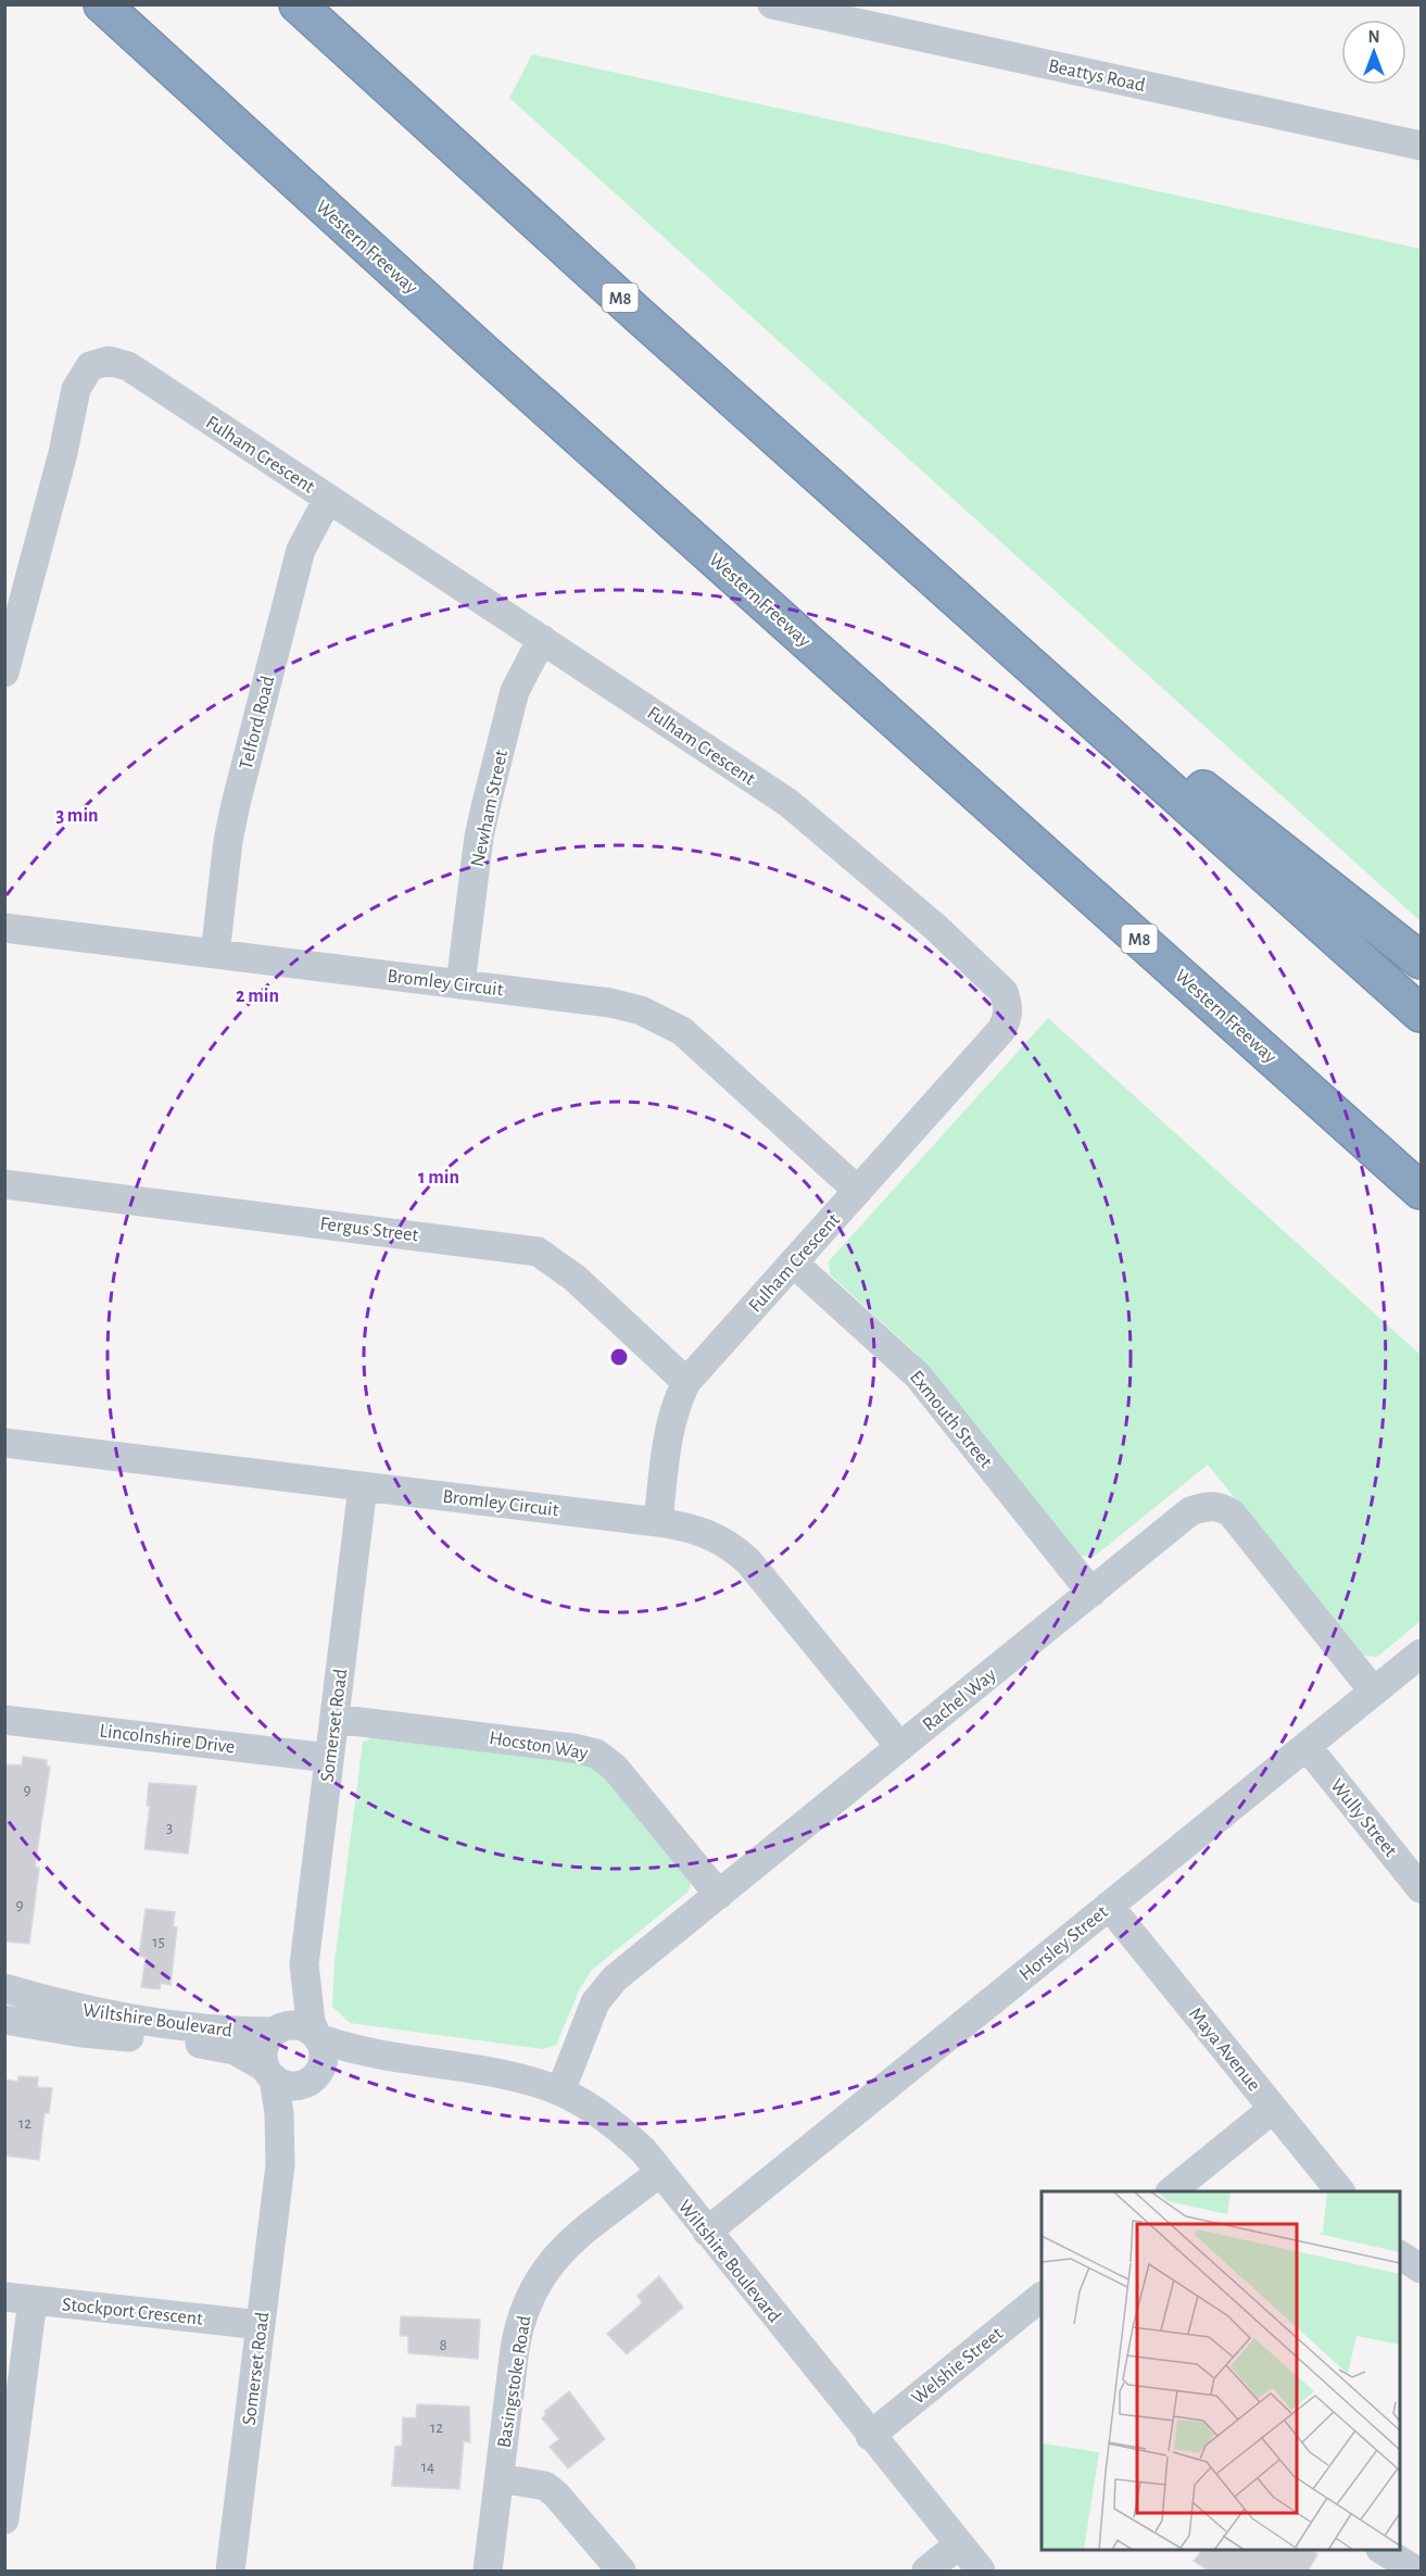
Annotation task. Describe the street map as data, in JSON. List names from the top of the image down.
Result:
{
  "streets": {
    "highway": ["Western Freeway", "M8"],
    "street": [
      "Beattys Road",
      "Fulham Crescent",
      "Telford Road",
      "Newham Street",
      "Bromley Circuit",
      "Fergus Street",
      "Exmouth Street",
      "Rachel Way",
      "Somerset Road",
      "Lincolnshire Drive",
      "Hocston Way",
      "Wully Street",
      "Horsley Street",
      "Wiltshire Boulevard",
      "Maya Avenue",
      "Stockport Crescent",
      "Welshie Street",
      "Basingstoke Road"
    ]
  },
  "crossings": [
    ["Fulham Crescent", "Telford Road"],
    ["Fulham Crescent", "Newham Street"],
    ["Fulham Crescent", "Bromley Circuit"],
    ["Fulham Crescent", "Fergus Street"],
    ["Fulham Crescent", "Exmouth Street"],
    ["Telford Road", "Bromley Circuit"],
    ["Newham Street", "Bromley Circuit"],
    ["Bromley Circuit", "Rachel Way"],
    ["Bromley Circuit", "Somerset Road"],
    ["Exmouth Street", "Rachel Way"],
    ["Rachel Way", "Hocston Way"],
    ["Rachel Way", "Horsley Street"],
    ["Rachel Way", "Wiltshire Boulevard"],
    ["Somerset Road", "Lincolnshire Drive"],
    ["Somerset Road", "Hocston Way"],
    ["Somerset Road", "Wiltshire Boulevard"],
    ["Somerset Road", "Stockport Crescent"],
    ["Wully Street", "Horsley Street"],
    ["Horsley Street", "Wiltshire Boulevard"],
    ["Horsley Street", "Maya Avenue"],
    ["Wiltshire Boulevard", "Welshie Street"],
    ["Wiltshire Boulevard", "Basingstoke Road"]
  ],
  "house_numbers": [
    "9",
    "3",
    "9",
    "15",
    "12",
    "8",
    "12",
    "14"
  ],
  "north": "top",
  "rings": ["3 min", "2 min", "1 min"]
}
